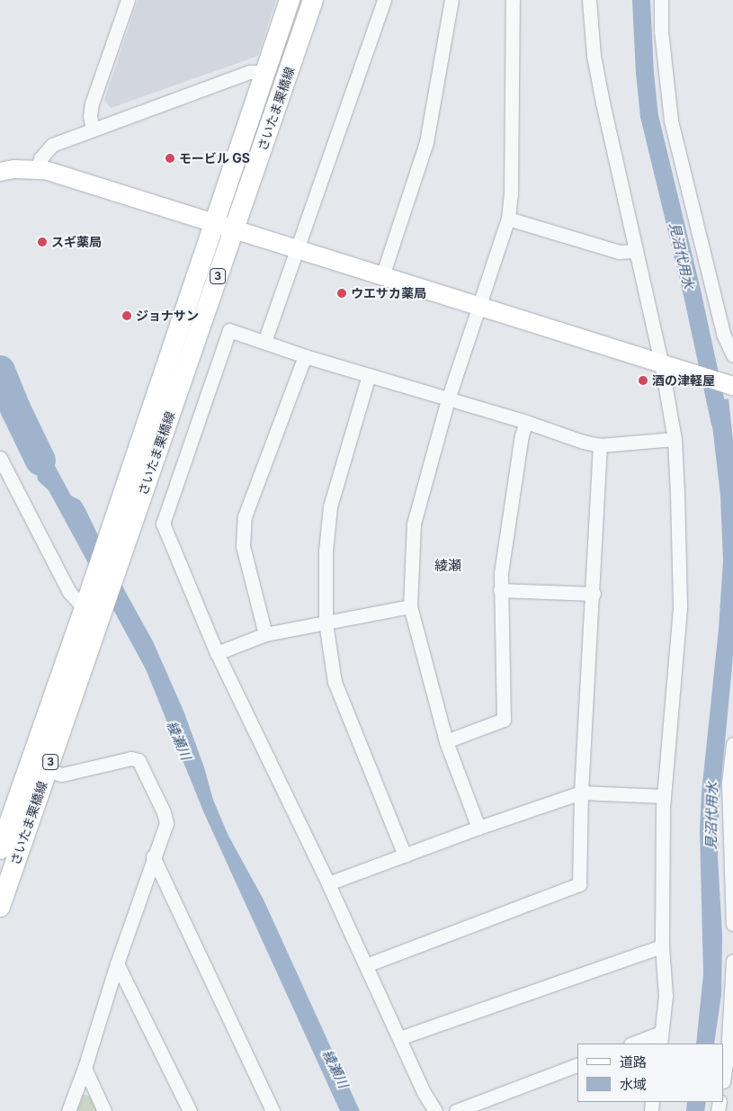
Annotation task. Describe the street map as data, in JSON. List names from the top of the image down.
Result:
{
  "streets": {
    "main road": ["さいたま栗橋線", "3"]
  },
  "districts": ["綾瀬"],
  "water": ["見沼代用水", "綾瀬川"],
  "places": [
    "モービル GS",
    "スギ薬局",
    "ウエサカ薬局",
    "ジョナサン",
    "酒の津軽屋"
  ],
  "legend": ["道路", "水域"]
}
